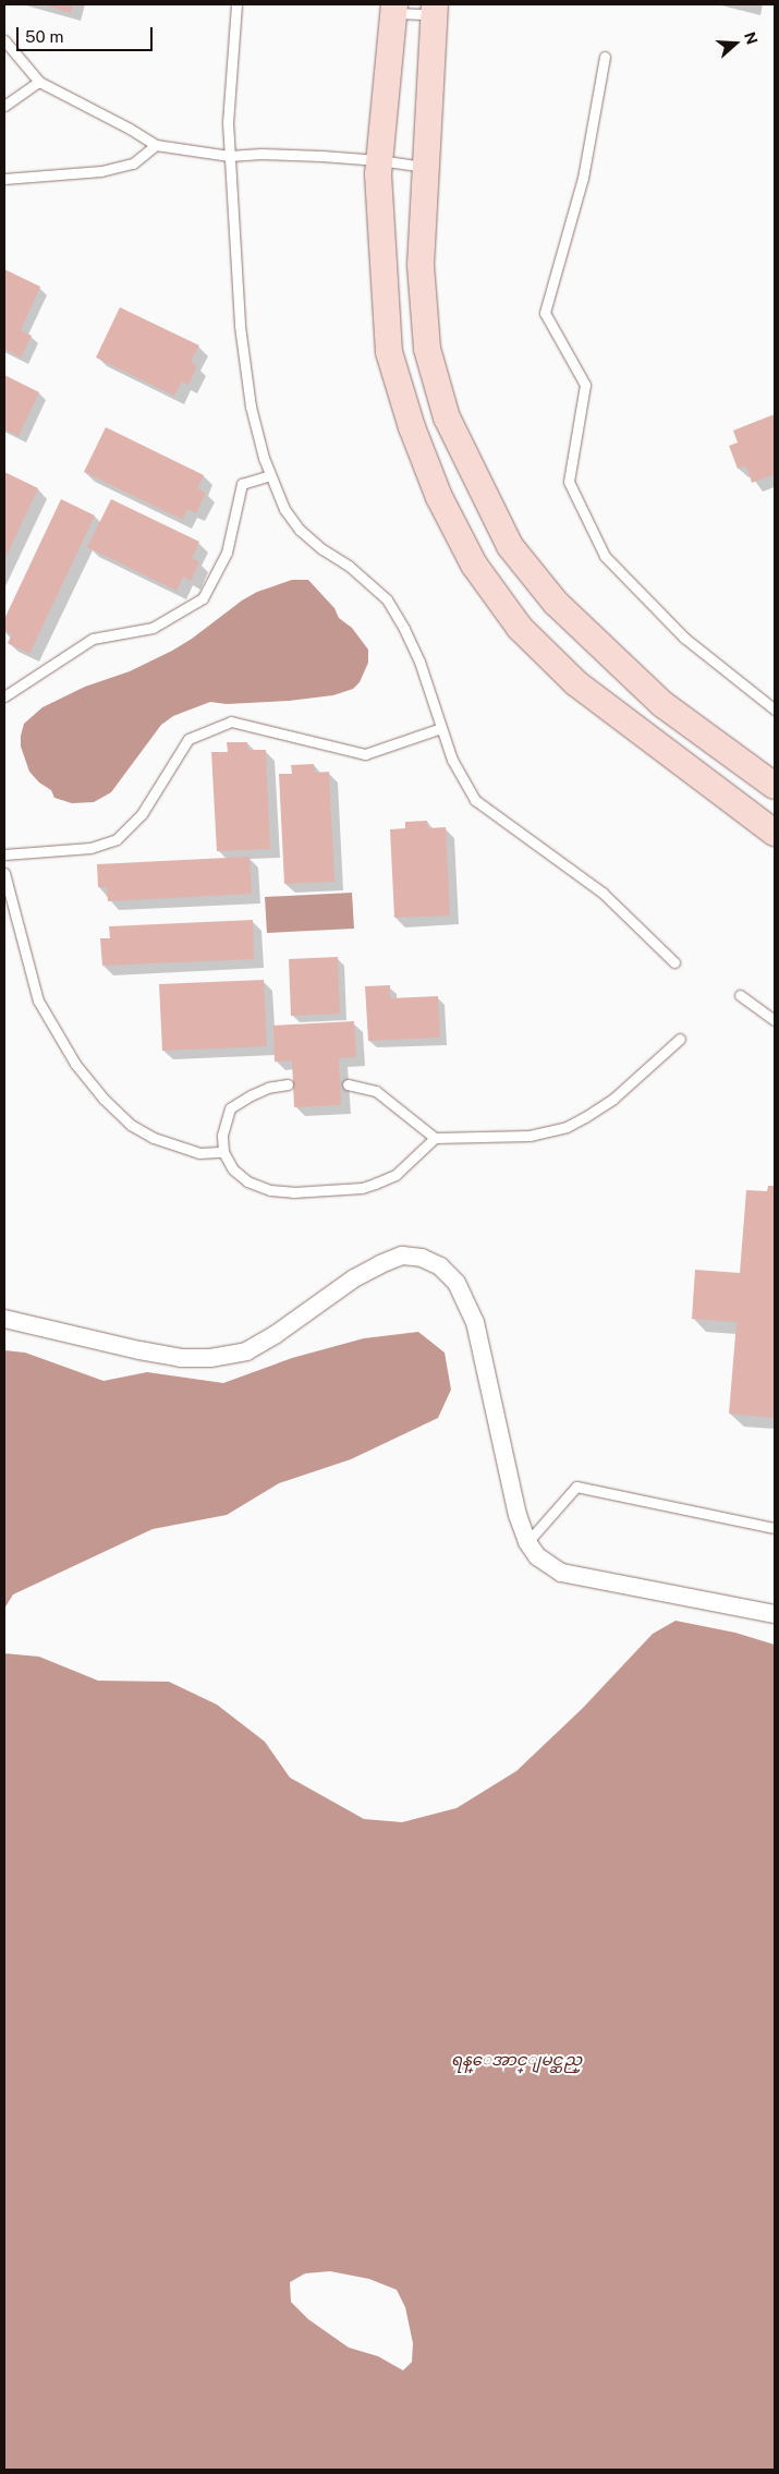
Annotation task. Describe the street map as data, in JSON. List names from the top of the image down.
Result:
{
  "water": ["ရန္ေအာင္ျမင္ဆည္"],
  "scale_bar": "50 m",
  "north": "right"
}
